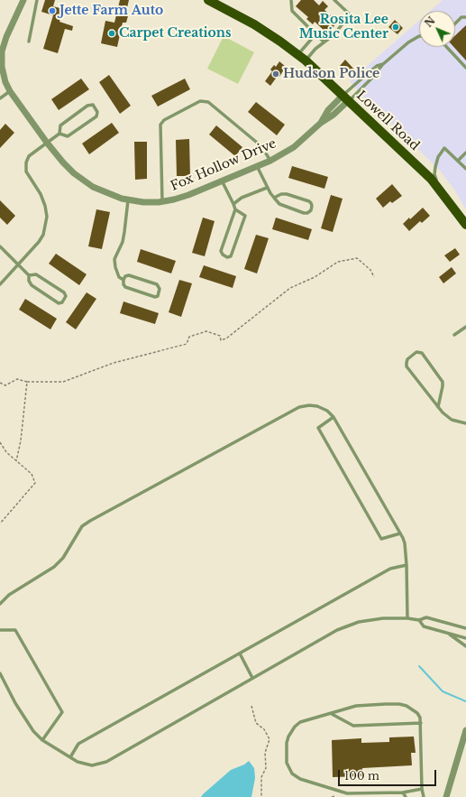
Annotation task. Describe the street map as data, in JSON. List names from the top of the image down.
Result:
{
  "streets": {
    "main road": ["Lowell Road"],
    "street": ["Fox Hollow Drive"]
  },
  "crossings": [
    ["Lowell Road", "Fox Hollow Drive"]
  ],
  "places": [
    "Jette Farm Auto",
    "Rosita Lee Music Center",
    "Carpet Creations",
    "Hudson Police"
  ],
  "scale_bar": "100 m",
  "north": "top left"
}
